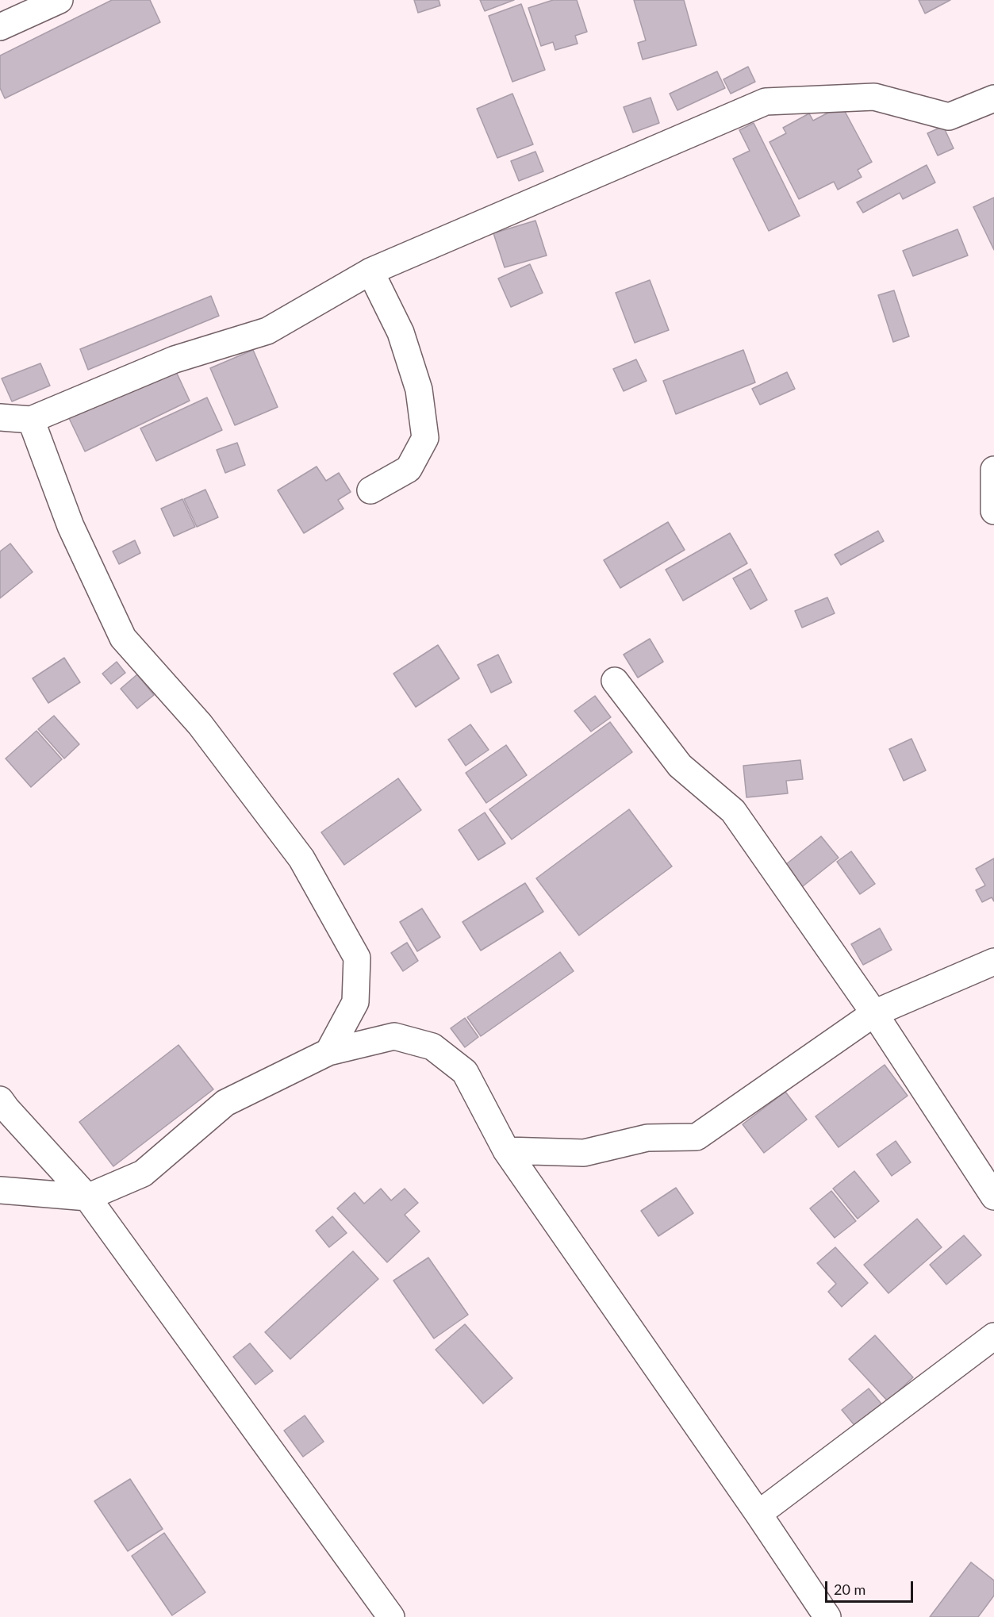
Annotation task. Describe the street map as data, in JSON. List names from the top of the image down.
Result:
{
  "scale_bar": "20 m"
}
